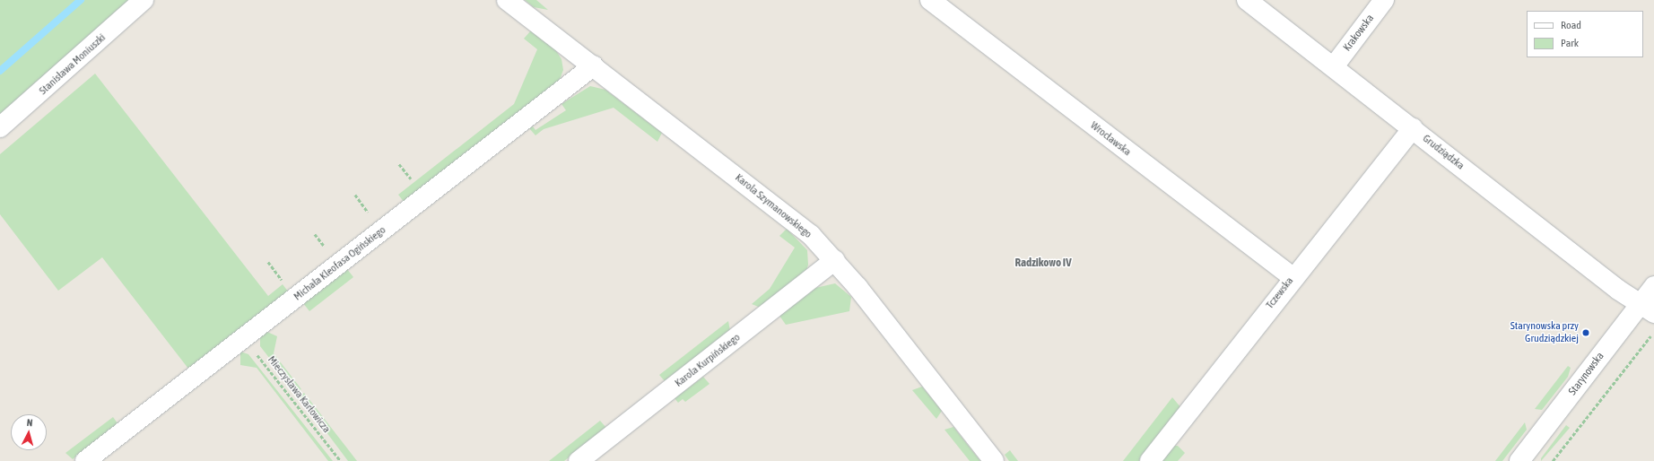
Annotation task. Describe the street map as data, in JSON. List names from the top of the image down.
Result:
{
  "streets": {
    "street": [
      "Krakowska",
      "Stanisława Moniuszki",
      "Wrocławska",
      "Grudziądzka",
      "Karola Szymanowskiego",
      "Michała Kleofasa Ogińskiego",
      "Tczewska",
      "Karola Kurpińskiego",
      "Starynowska"
    ],
    "path": ["Mieczysława Karłowicza"]
  },
  "crossings": [
    ["Krakowska", "Grudziądzka"],
    ["Wrocławska", "Tczewska"],
    ["Grudziądzka", "Tczewska"],
    ["Grudziądzka", "Starynowska"],
    ["Karola Szymanowskiego", "Michała Kleofasa Ogińskiego"],
    ["Karola Szymanowskiego", "Karola Kurpińskiego"],
    ["Michała Kleofasa Ogińskiego", "Mieczysława Karłowicza"]
  ],
  "districts": ["Radzikowo IV"],
  "places": ["Starynowska przy Grudziądzkiej"],
  "legend": ["Road", "Park"],
  "north": "top"
}
